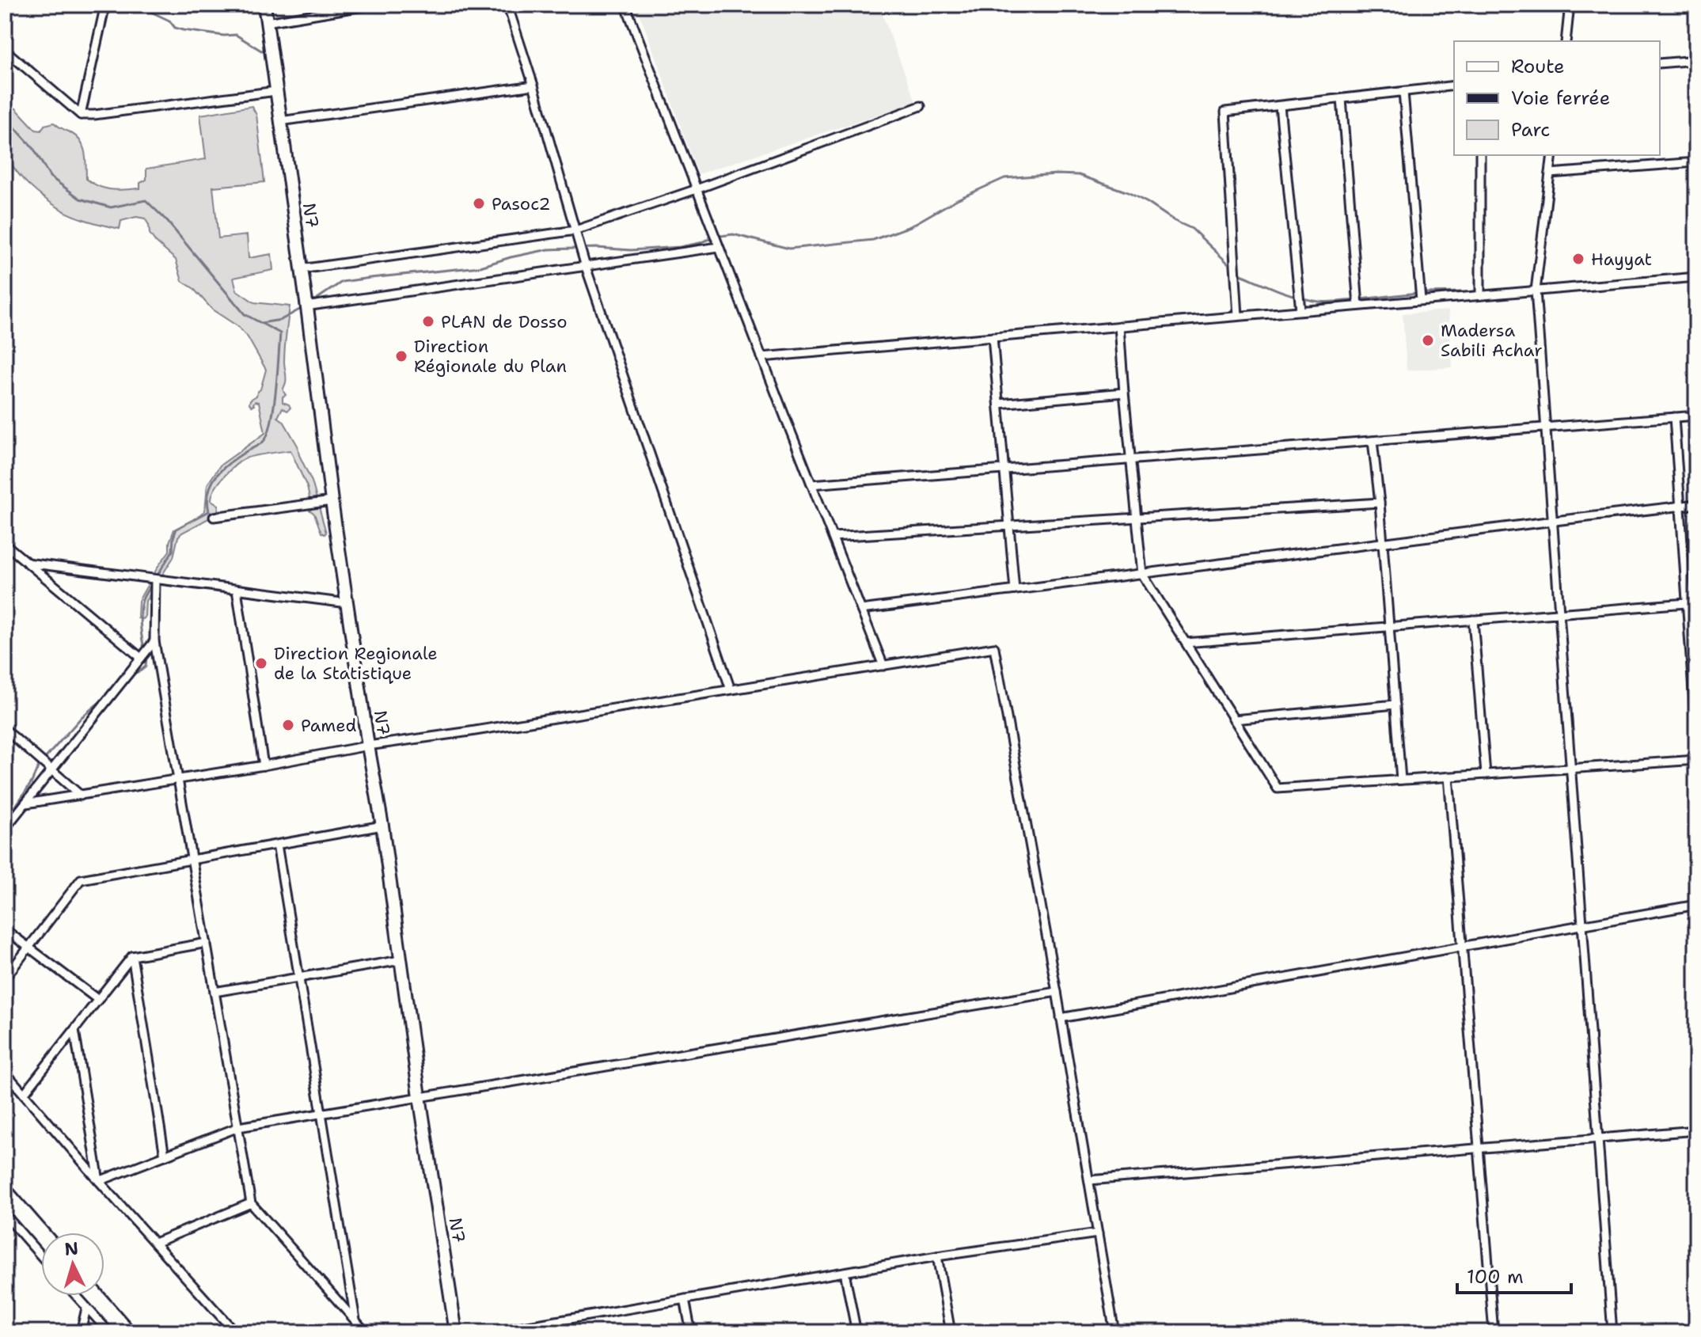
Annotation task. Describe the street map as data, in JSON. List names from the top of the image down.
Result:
{
  "streets": {
    "main road": ["N7"]
  },
  "places": [
    "Pasoc2",
    "Hayyat",
    "PLAN de Dosso",
    "Madersa Sabili Achar",
    "Direction Régionale du Plan",
    "Direction Regionale de la Statistique",
    "Pamed"
  ],
  "legend": ["Route", "Voie ferrée", "Parc"],
  "scale_bar": "100 m",
  "north": "top"
}
